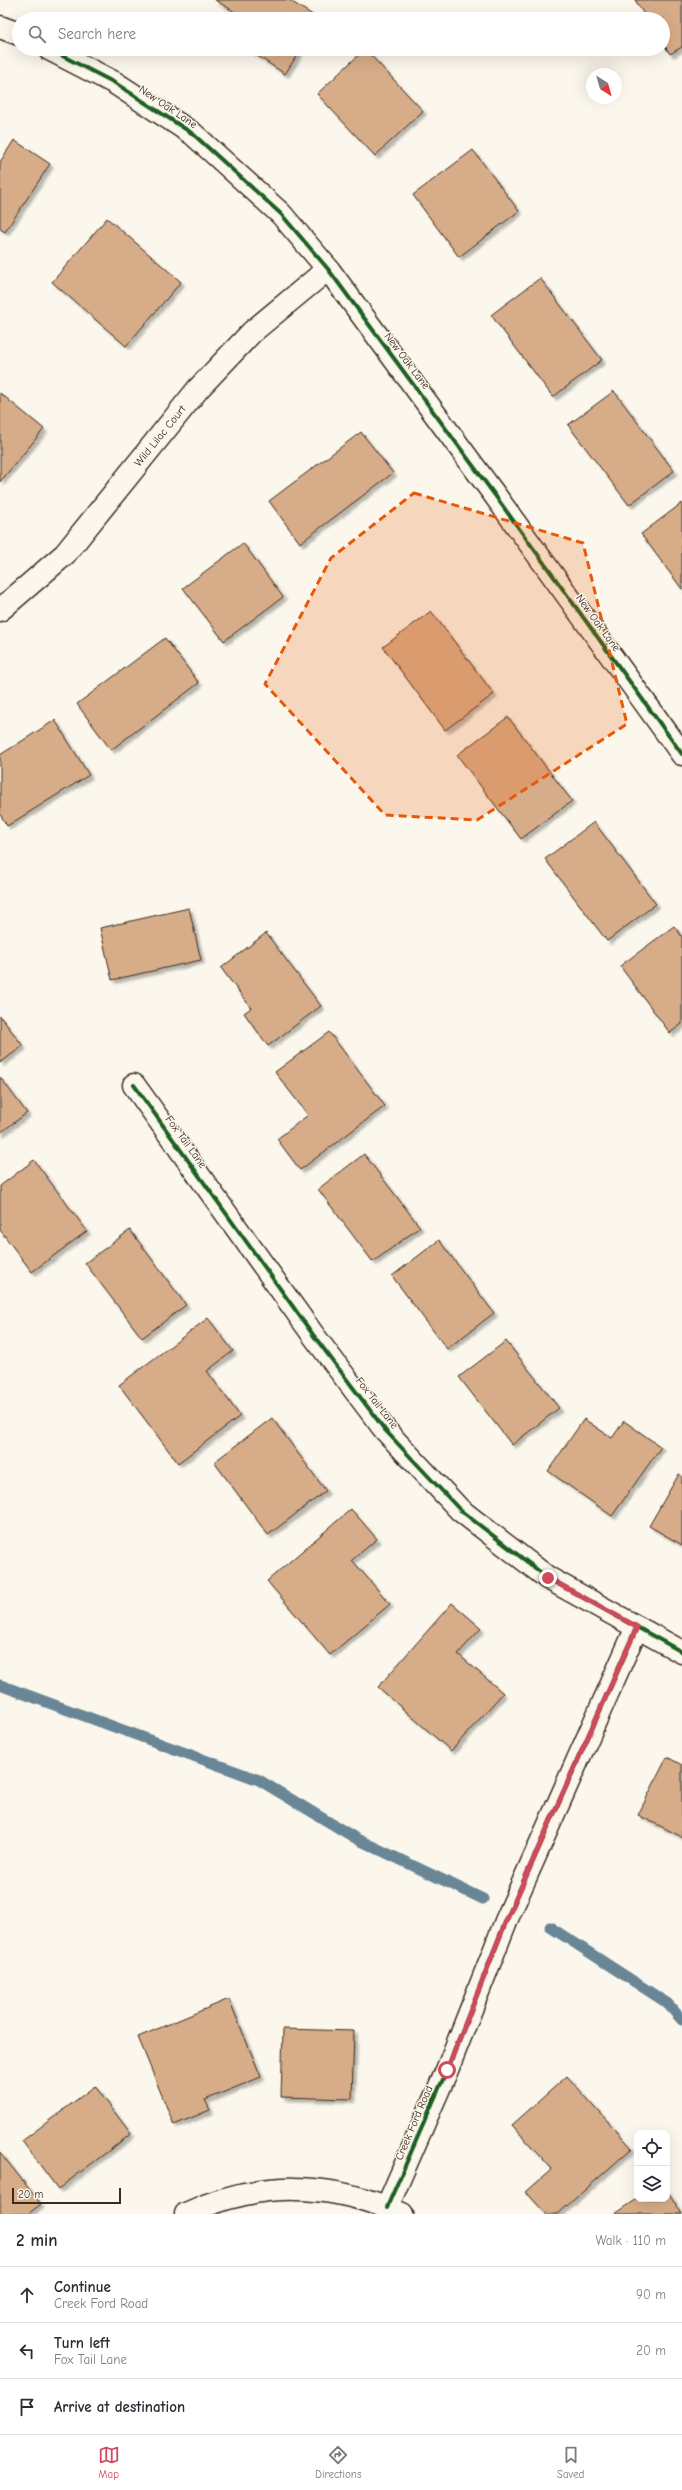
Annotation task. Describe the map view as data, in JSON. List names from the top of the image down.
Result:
{
  "streets": {
    "street": [
      "New Oak Lane",
      "Wild Lilac Court",
      "Fox Tail Lane",
      "Creek Ford Road"
    ]
  },
  "crossings": [
    ["New Oak Lane", "Wild Lilac Court"],
    ["Fox Tail Lane", "Creek Ford Road"]
  ],
  "scale_bar": "20 m",
  "north": "bottom right",
  "page": {
    "search": "Search here",
    "scale": "20 m",
    "heading": ["2 min", "Walk · 110 m"],
    "list": [
      ["Continue", "Creek Ford Road", "90 m"],
      ["Turn left", "Fox Tail Lane", "20 m"],
      "Arrive at destination"
    ],
    "nav": ["Map", "Directions", "Saved"]
  }
}
